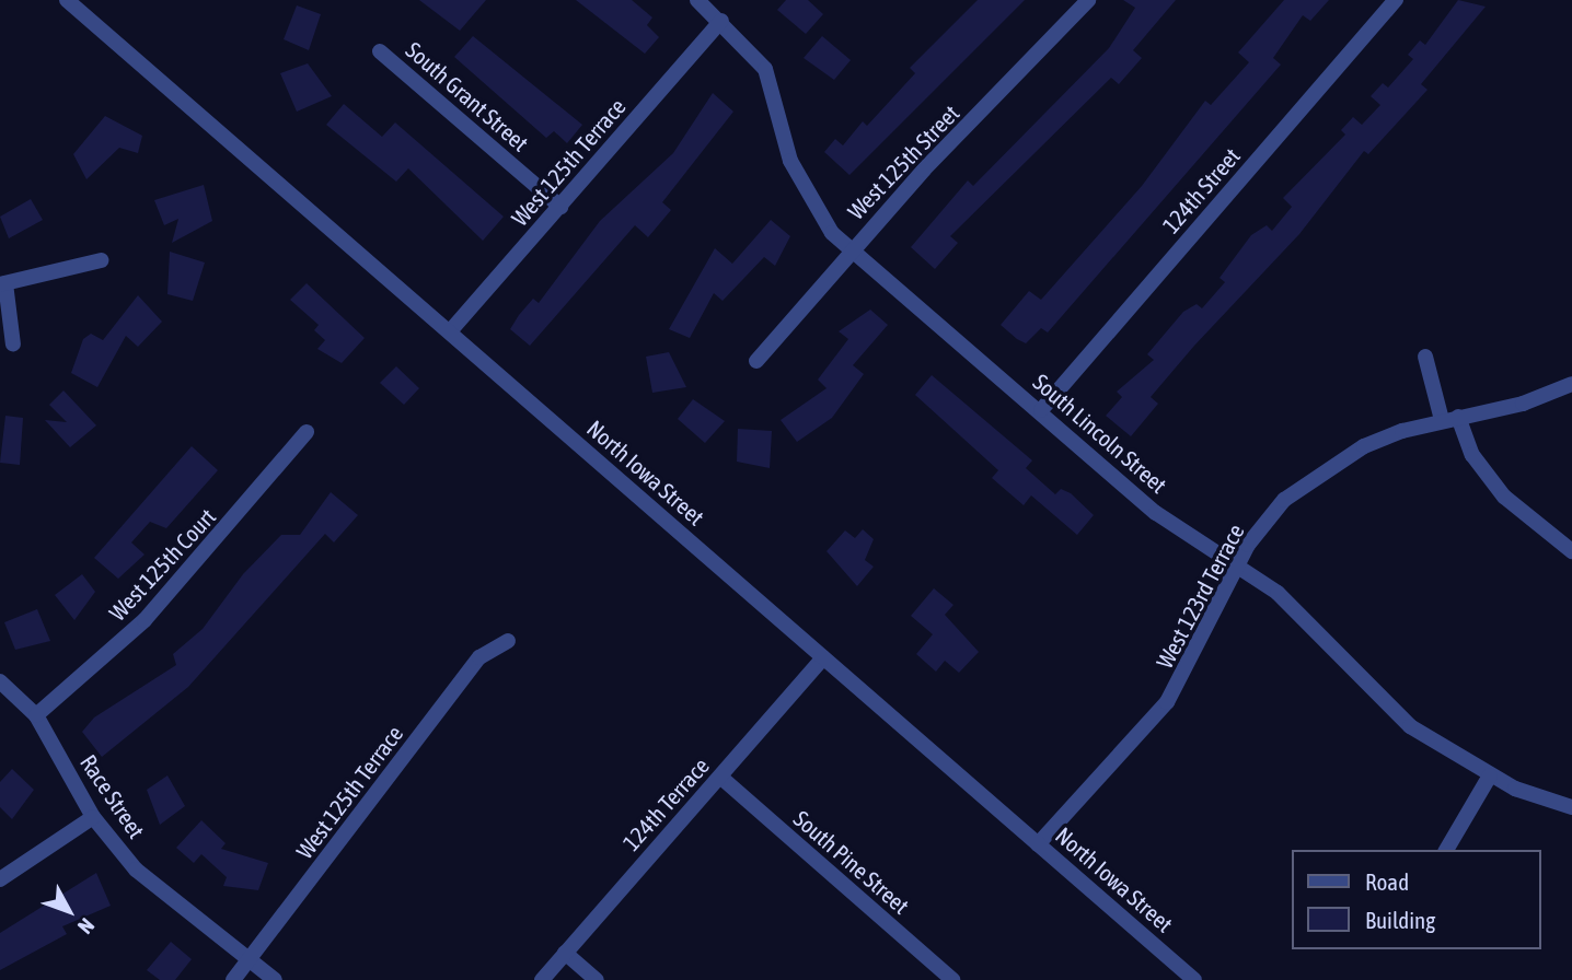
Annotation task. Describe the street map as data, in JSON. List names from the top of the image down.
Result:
{
  "streets": {
    "street": [
      "South Grant Street",
      "West 125th Terrace",
      "West 125th Street",
      "124th Street",
      "South Lincoln Street",
      "North Iowa Street",
      "West 125th Court",
      "West 123rd Terrace",
      "Race Street",
      "124th Terrace",
      "South Pine Street"
    ]
  },
  "crossings": [
    ["South Grant Street", "West 125th Terrace"],
    ["West 125th Terrace", "South Lincoln Street"],
    ["West 125th Terrace", "North Iowa Street"],
    ["West 125th Terrace", "Race Street"],
    ["West 125th Street", "South Lincoln Street"],
    ["124th Street", "South Lincoln Street"],
    ["South Lincoln Street", "West 123rd Terrace"],
    ["North Iowa Street", "West 123rd Terrace"],
    ["North Iowa Street", "124th Terrace"],
    ["West 125th Court", "Race Street"],
    ["124th Terrace", "South Pine Street"]
  ],
  "legend": ["Road", "Building"],
  "north": "bottom right"
}
